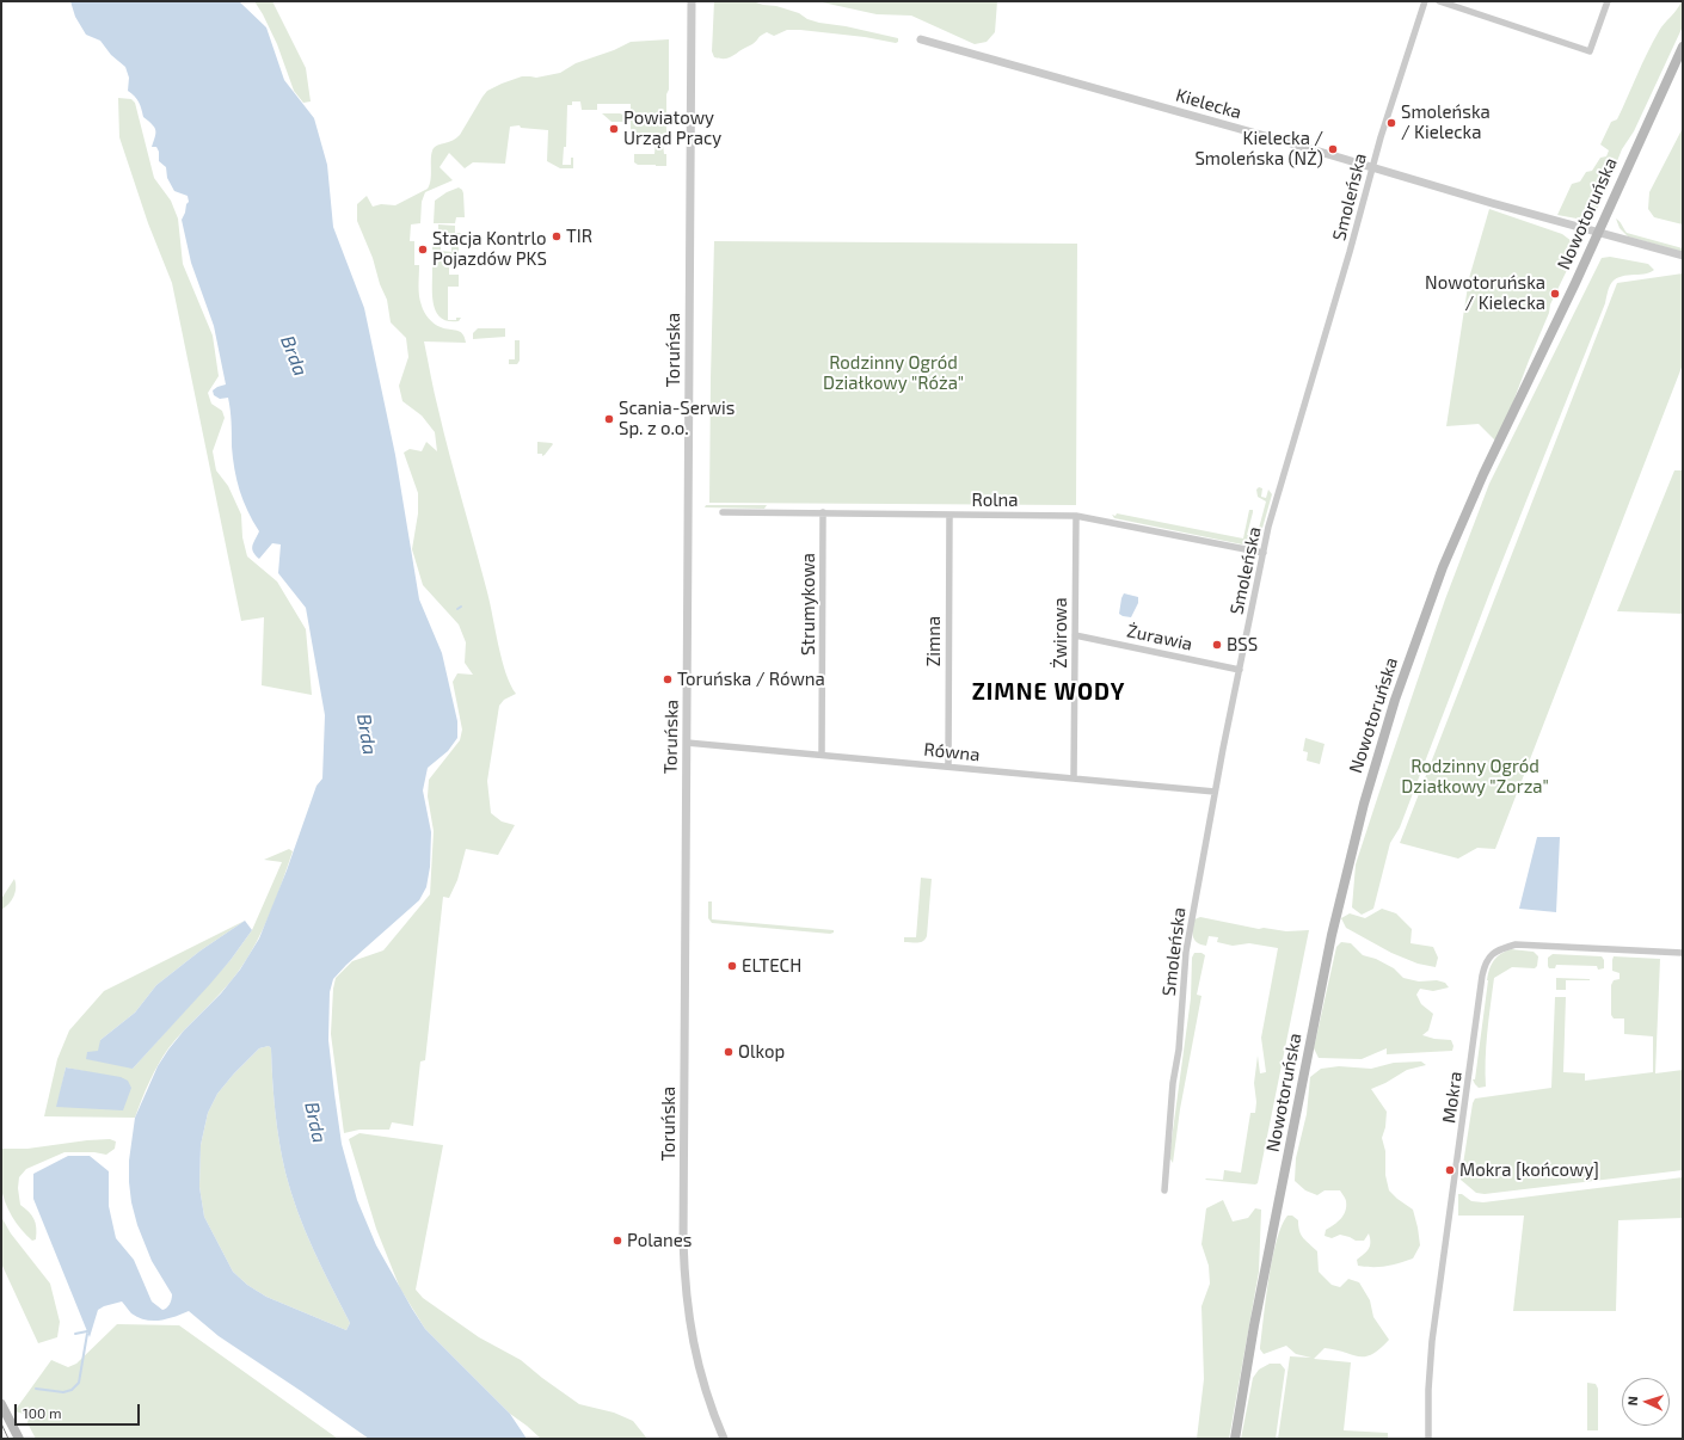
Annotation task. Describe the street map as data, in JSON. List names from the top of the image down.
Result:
{
  "streets": {
    "main road": ["Nowotoruńska"],
    "street": [
      "Kielecka",
      "Smoleńska",
      "Toruńska",
      "Rolna",
      "Strumykowa",
      "Żwirowa",
      "Żurawia",
      "Zimna",
      "Równa",
      "Mokra"
    ]
  },
  "crossings": [
    ["Kielecka", "Smoleńska"],
    ["Kielecka", "Nowotoruńska"],
    ["Smoleńska", "Rolna"],
    ["Smoleńska", "Żurawia"],
    ["Smoleńska", "Równa"],
    ["Toruńska", "Równa"],
    ["Rolna", "Strumykowa"],
    ["Rolna", "Żwirowa"],
    ["Rolna", "Zimna"],
    ["Strumykowa", "Równa"],
    ["Żwirowa", "Żurawia"],
    ["Żwirowa", "Równa"],
    ["Zimna", "Równa"]
  ],
  "districts": ["ZIMNE WODY"],
  "water": ["Brda"],
  "parks": ["Rodzinny Ogród Działkowy \"Róża\"", "Rodzinny Ogród Działkowy \"Zorza\""],
  "places": [
    "Smoleńska / Kielecka",
    "Powiatowy Urząd Pracy",
    "Kielecka / Smoleńska (NŻ)",
    "TIR",
    "Stacja Kontrlo Pojazdów PKS",
    "Nowotoruńska / Kielecka",
    "Scania-Serwis Sp. z o.o.",
    "BSS",
    "Toruńska / Równa",
    "ELTECH",
    "Olkop",
    "Mokra [końcowy]",
    "Polanes"
  ],
  "scale_bar": "100 m",
  "north": "left"
}
